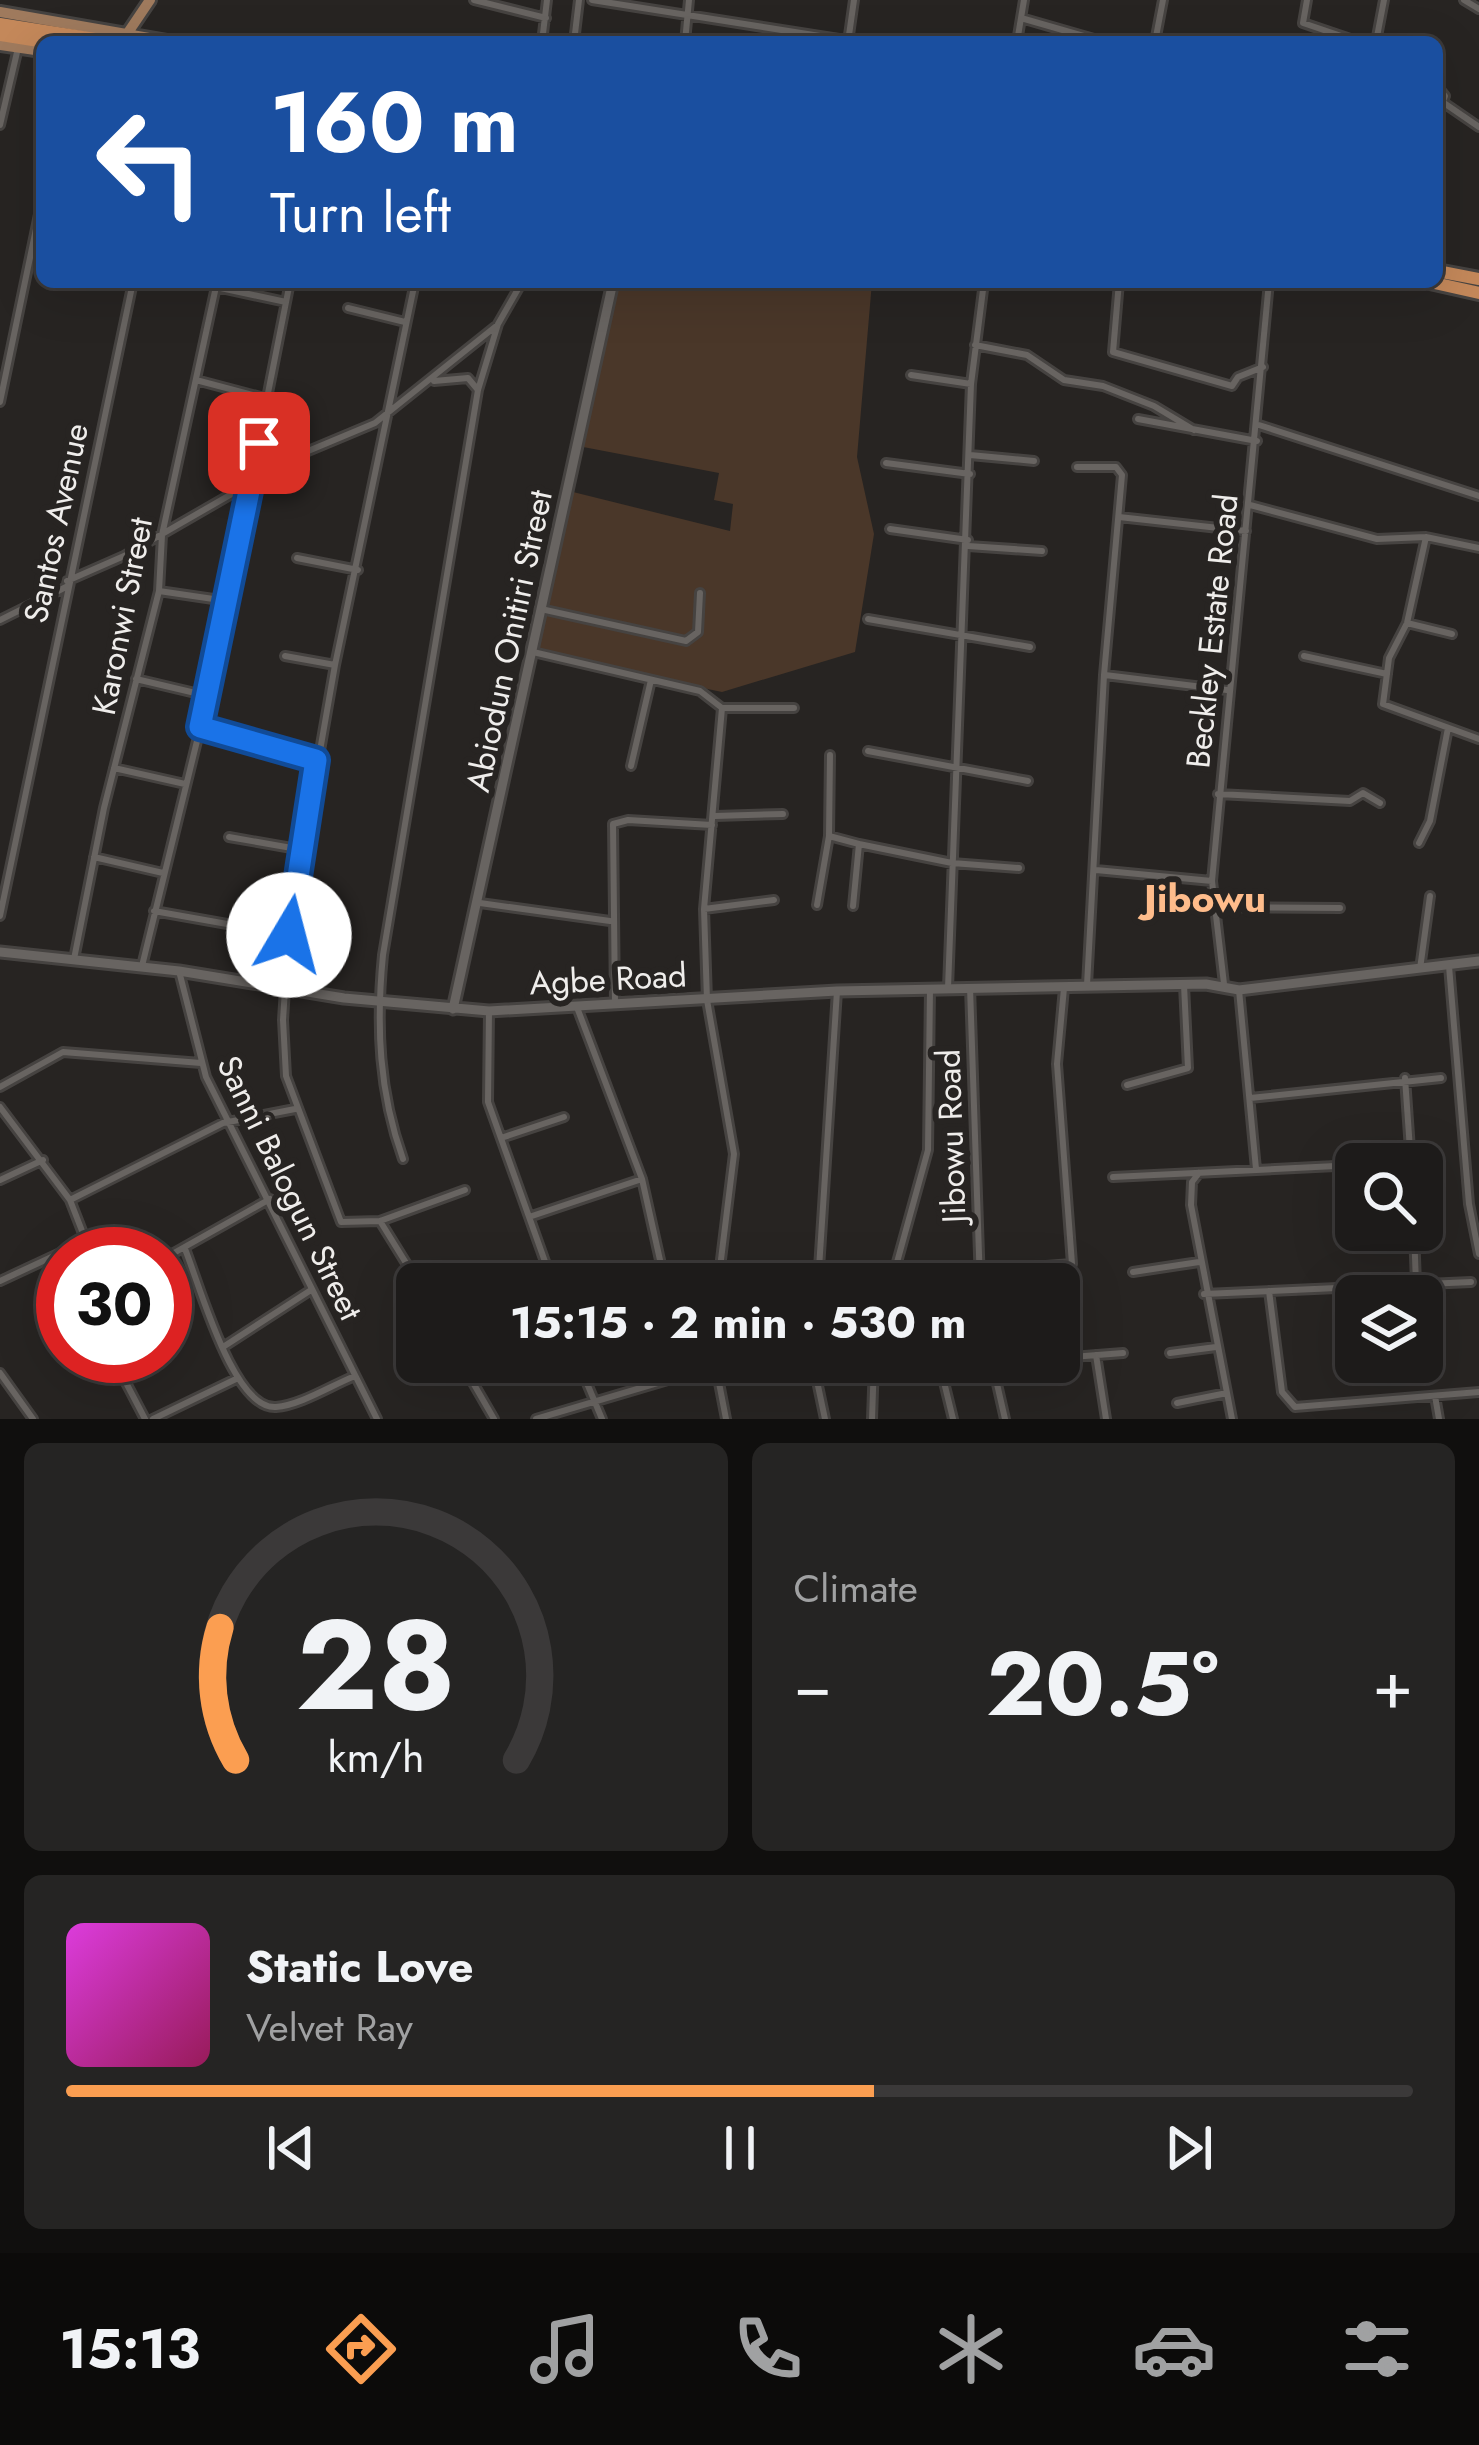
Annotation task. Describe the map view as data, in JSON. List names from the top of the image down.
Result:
{
  "streets": {
    "street": [
      "Santos Avenue",
      "Karonwi Street",
      "Beckley Estate Road",
      "Abiodun Onitiri Street",
      "Agbe Road",
      "Jibowu Road",
      "Sanni Balogun Street"
    ]
  },
  "crossings": [
    ["Karonwi Street", "Agbe Road"],
    ["Beckley Estate Road", "Agbe Road"],
    ["Abiodun Onitiri Street", "Agbe Road"],
    ["Agbe Road", "Jibowu Road"],
    ["Agbe Road", "Sanni Balogun Street"]
  ],
  "districts": ["Jibowu"],
  "page": {
    "turn": ["160 m", "Turn left"],
    "limit": "30",
    "trip": "15:15 · 2 min · 530 m",
    "tile": "Climate",
    "heat": ["−", "20.5°", "+"],
    "song": ["Static Love", "Velvet Ray"],
    "tabs": "15:13",
    "gauge": ["28", "km/h"]
  }
}
